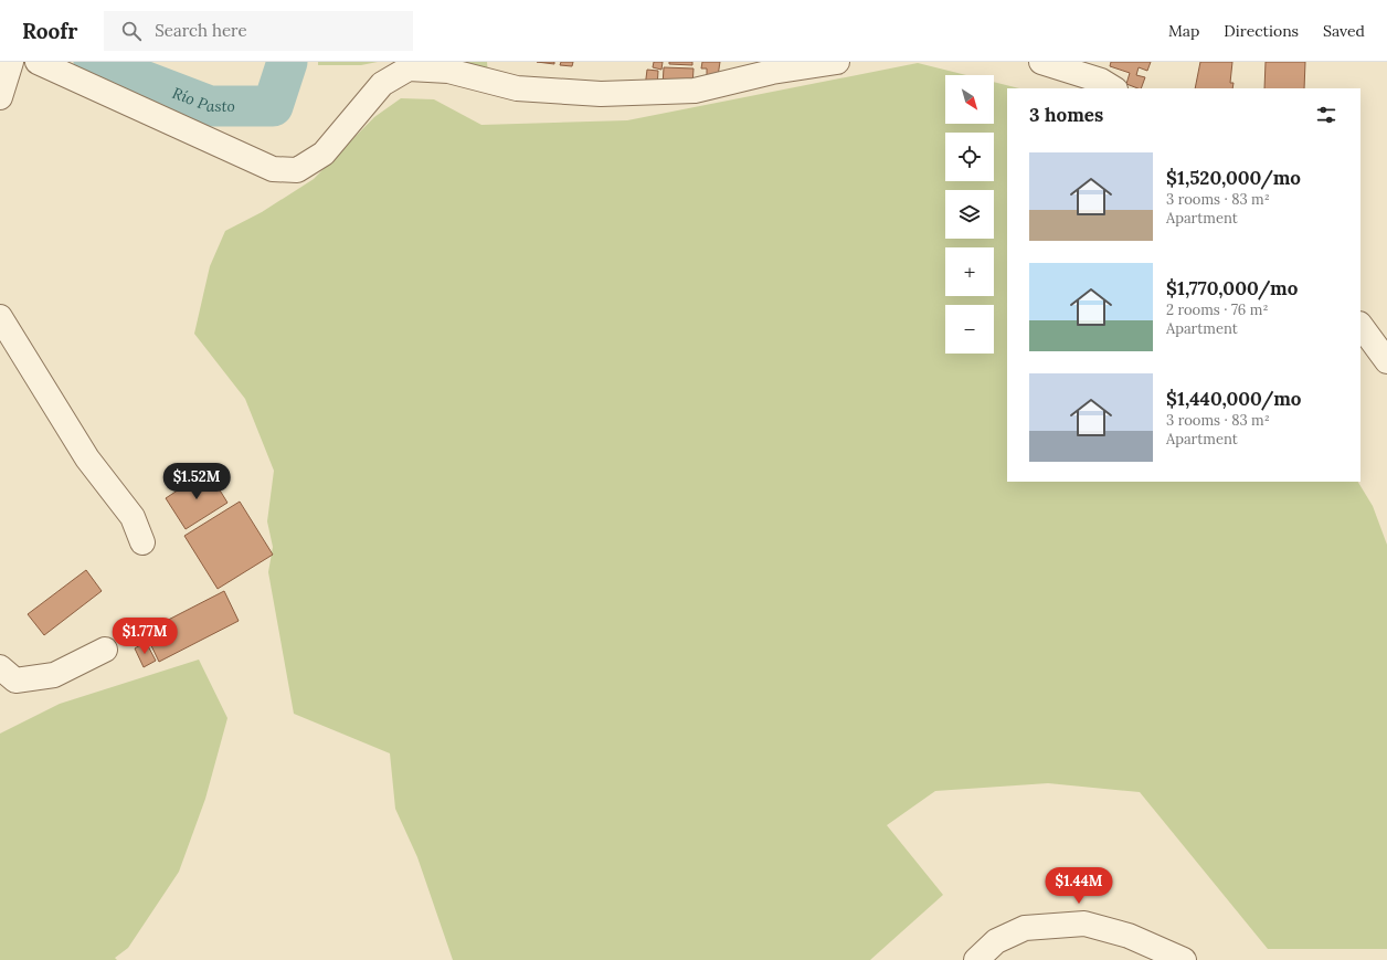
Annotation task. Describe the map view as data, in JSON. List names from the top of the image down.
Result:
{
  "water": ["Río Pasto"],
  "north": "bottom right",
  "page": {
    "header": "Roofr",
    "search": "Search here",
    "nav": ["Map", "Directions", "Saved"],
    "map_buttons": ["+", "−"],
    "heading": "3 homes",
    "list": [
      {
        "name": "$1,520,000/mo",
        "note": "3 rooms · 83 m² · Apartment"
      },
      {
        "name": "$1,770,000/mo",
        "note": "2 rooms · 76 m² · Apartment"
      },
      {
        "name": "$1,440,000/mo",
        "note": "3 rooms · 83 m² · Apartment"
      }
    ],
    "price": ["$1.52M", "$1.77M", "$1.44M"]
  }
}
